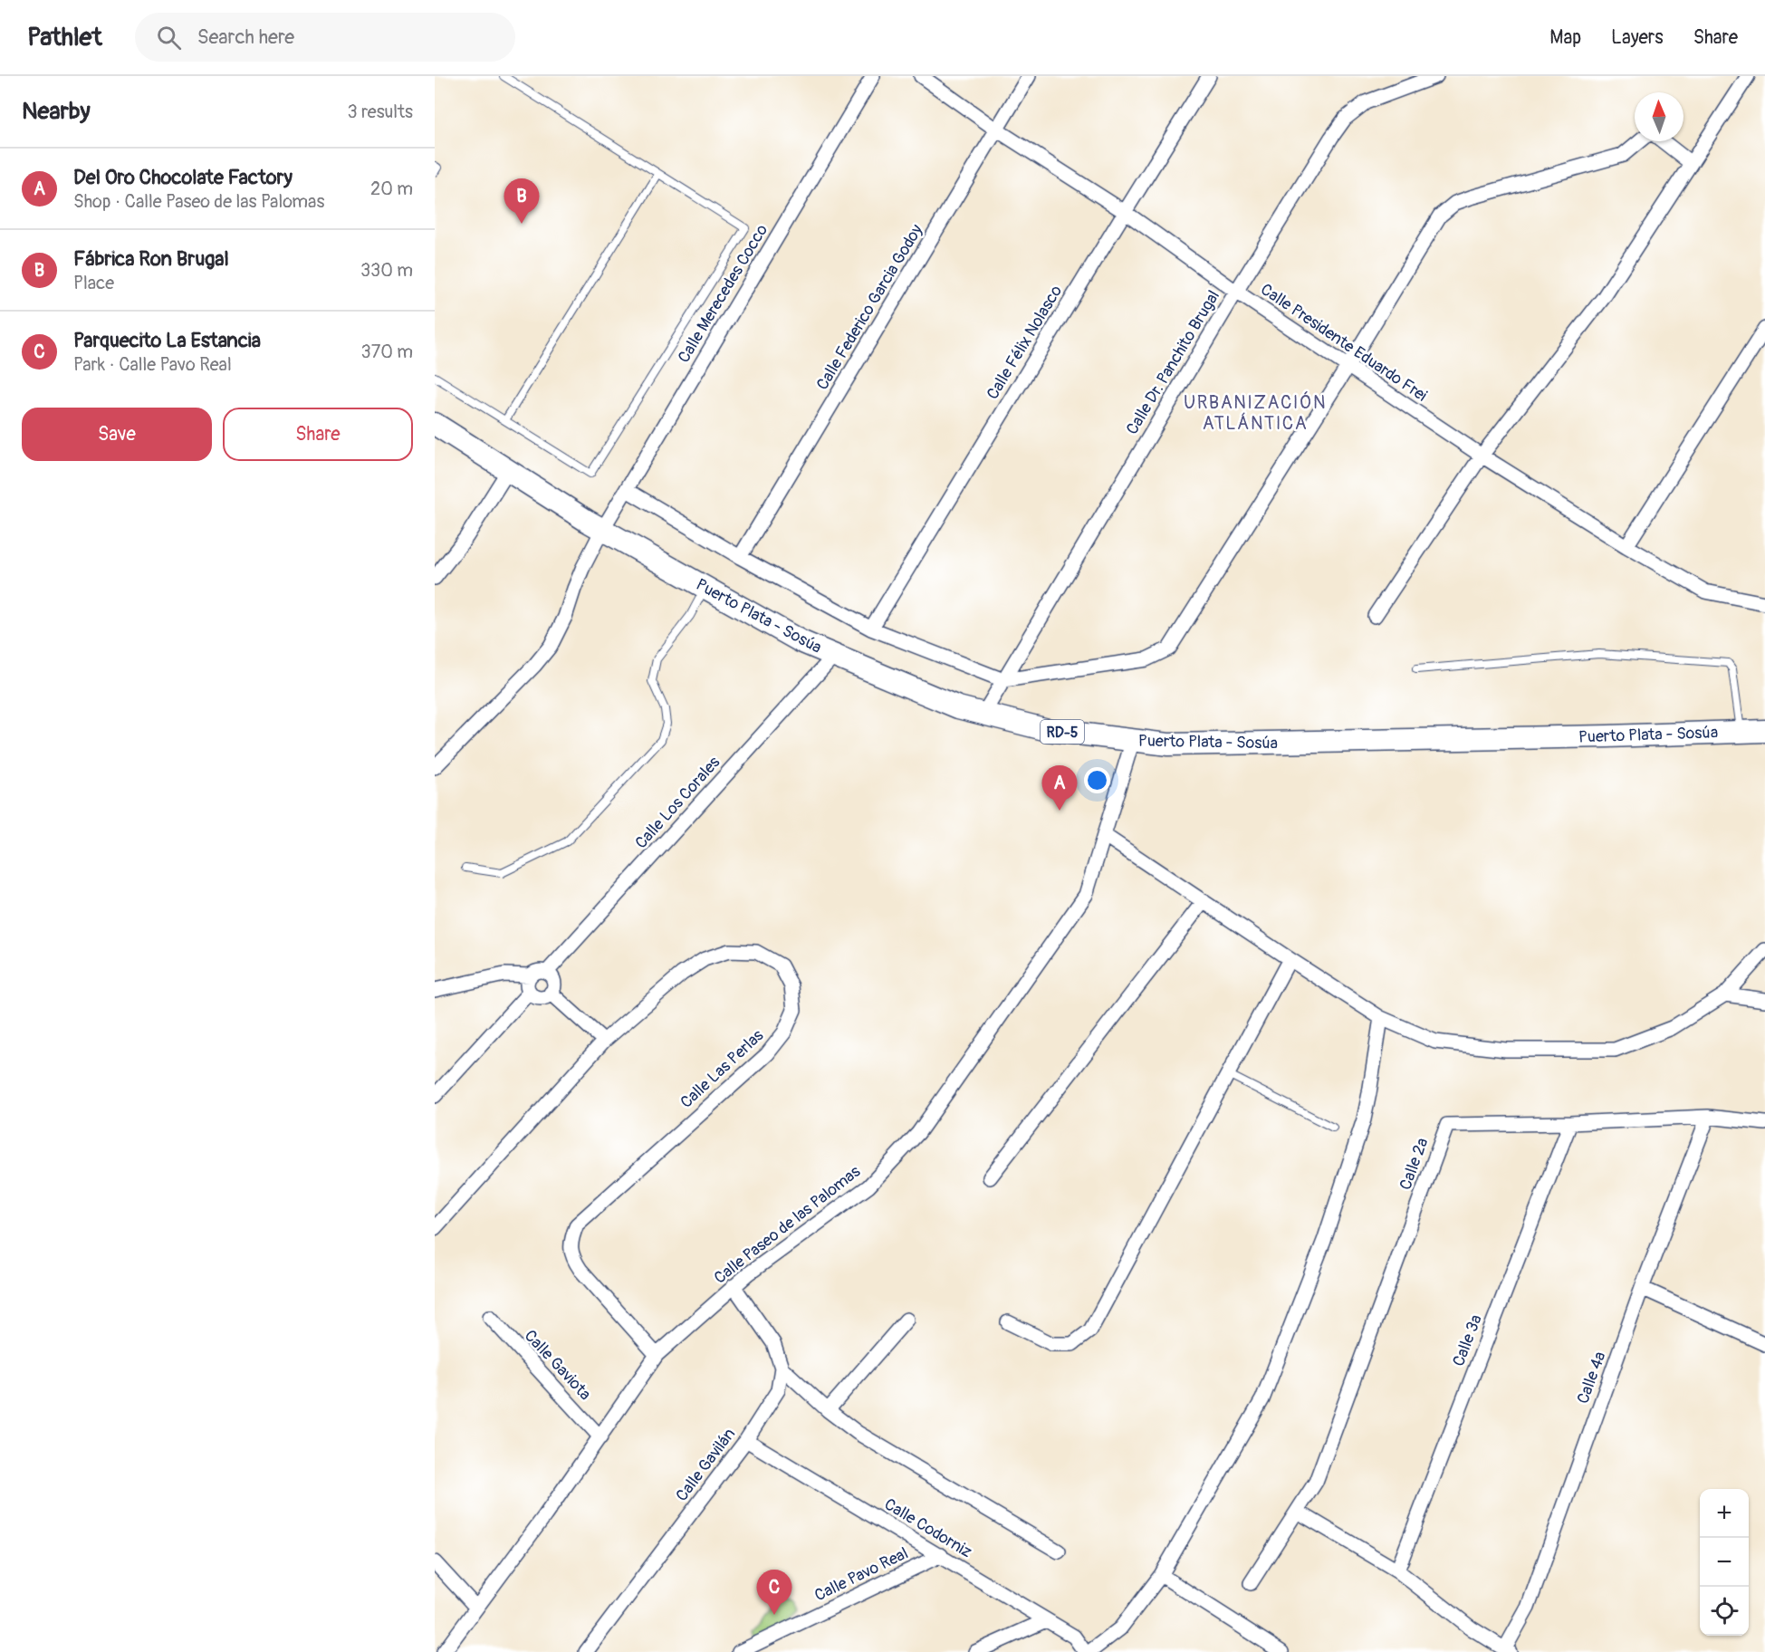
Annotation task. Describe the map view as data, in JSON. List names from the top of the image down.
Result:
{
  "streets": {
    "main road": ["Puerto Plata - Sosúa", "RD-5"],
    "street": [
      "Calle Merecedes Cocco",
      "Calle Federico Garcia Godoy",
      "Calle Félix Nolasco",
      "Calle Presidente Eduardo Frei",
      "Calle Dr. Panchito Brugal",
      "Calle Los Corales",
      "Calle Las Perlas",
      "Calle 2ª",
      "Calle Paseo de las Palomas",
      "Calle 3ª",
      "Calle Gaviota",
      "Calle 4ª",
      "Calle Gavilán",
      "Calle Codorniz",
      "Calle Pavo Real"
    ]
  },
  "crossings": [
    ["Calle Merecedes Cocco", "Puerto Plata - Sosúa"],
    ["Calle Federico Garcia Godoy", "Calle Presidente Eduardo Frei"],
    ["Calle Félix Nolasco", "Calle Presidente Eduardo Frei"],
    ["Calle Presidente Eduardo Frei", "Calle Dr. Panchito Brugal"],
    ["Calle Dr. Panchito Brugal", "Puerto Plata - Sosúa"],
    ["Puerto Plata - Sosúa", "Calle Los Corales"],
    ["Puerto Plata - Sosúa", "Calle Paseo de las Palomas"],
    ["Calle Las Perlas", "Calle Paseo de las Palomas"],
    ["Calle 2ª", "Calle 3ª"],
    ["Calle 2ª", "Calle 4ª"],
    ["Calle Paseo de las Palomas", "Calle Gaviota"],
    ["Calle Gavilán", "Calle Codorniz"],
    ["Calle Codorniz", "Calle Pavo Real"]
  ],
  "districts": ["URBANIZACIÓN ATLÁNTICA"],
  "north": "top",
  "page": {
    "header": "Pathlet",
    "search": "Search here",
    "nav": ["Map", "Layers", "Share"],
    "heading": ["Nearby", "3 results"],
    "list": [
      {
        "mark": "A",
        "name": "Del Oro Chocolate Factory",
        "note": "Shop · Calle Paseo de las Palomas",
        "value": "20 m"
      },
      {
        "mark": "B",
        "name": "Fábrica Ron Brugal",
        "note": "Place",
        "value": "330 m"
      },
      {
        "mark": "C",
        "name": "Parquecito La Estancia",
        "note": "Park · Calle Pavo Real",
        "value": "370 m"
      }
    ],
    "pins": ["B", "A", "C"],
    "buttons": ["Save", "Share"],
    "map_buttons": ["+", "−"]
  }
}
